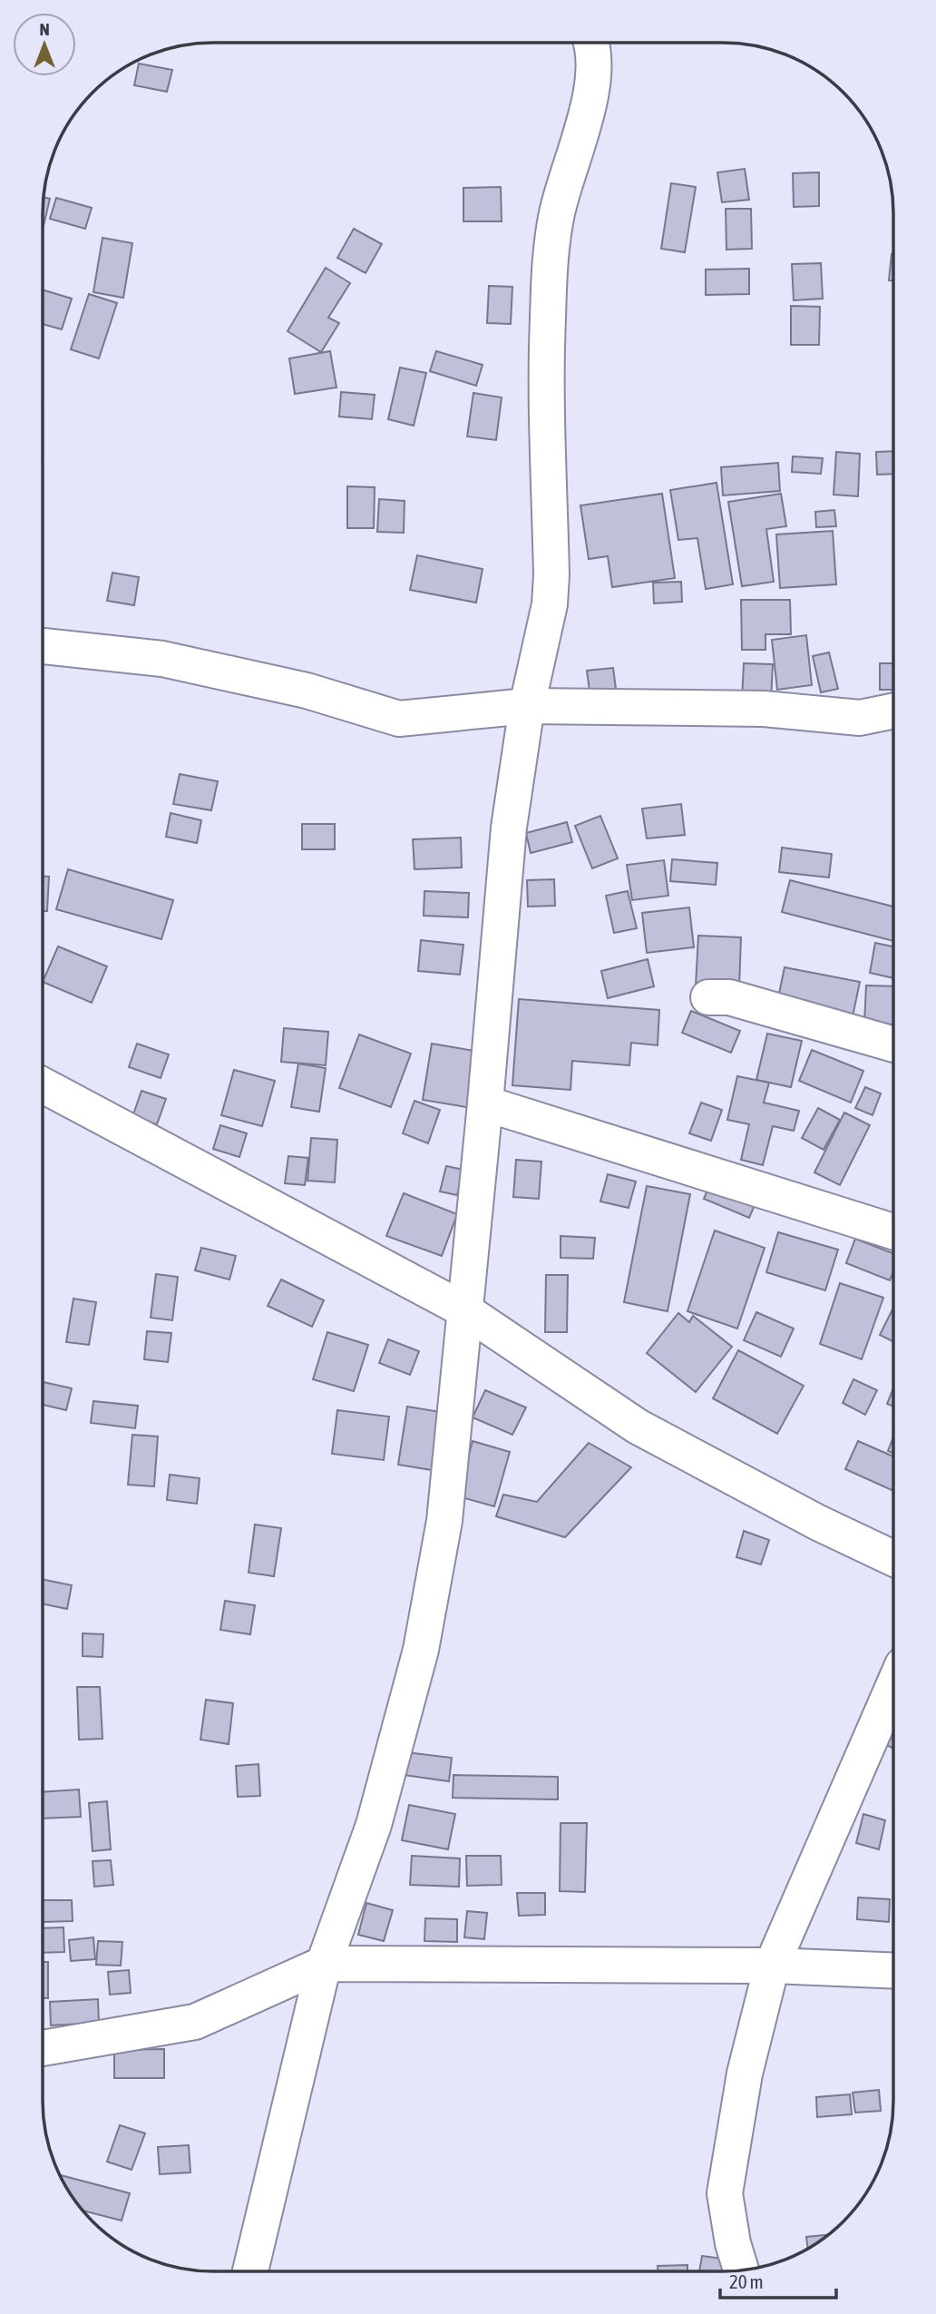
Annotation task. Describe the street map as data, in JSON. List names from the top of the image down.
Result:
{
  "scale_bar": "20 m",
  "north": "top"
}
